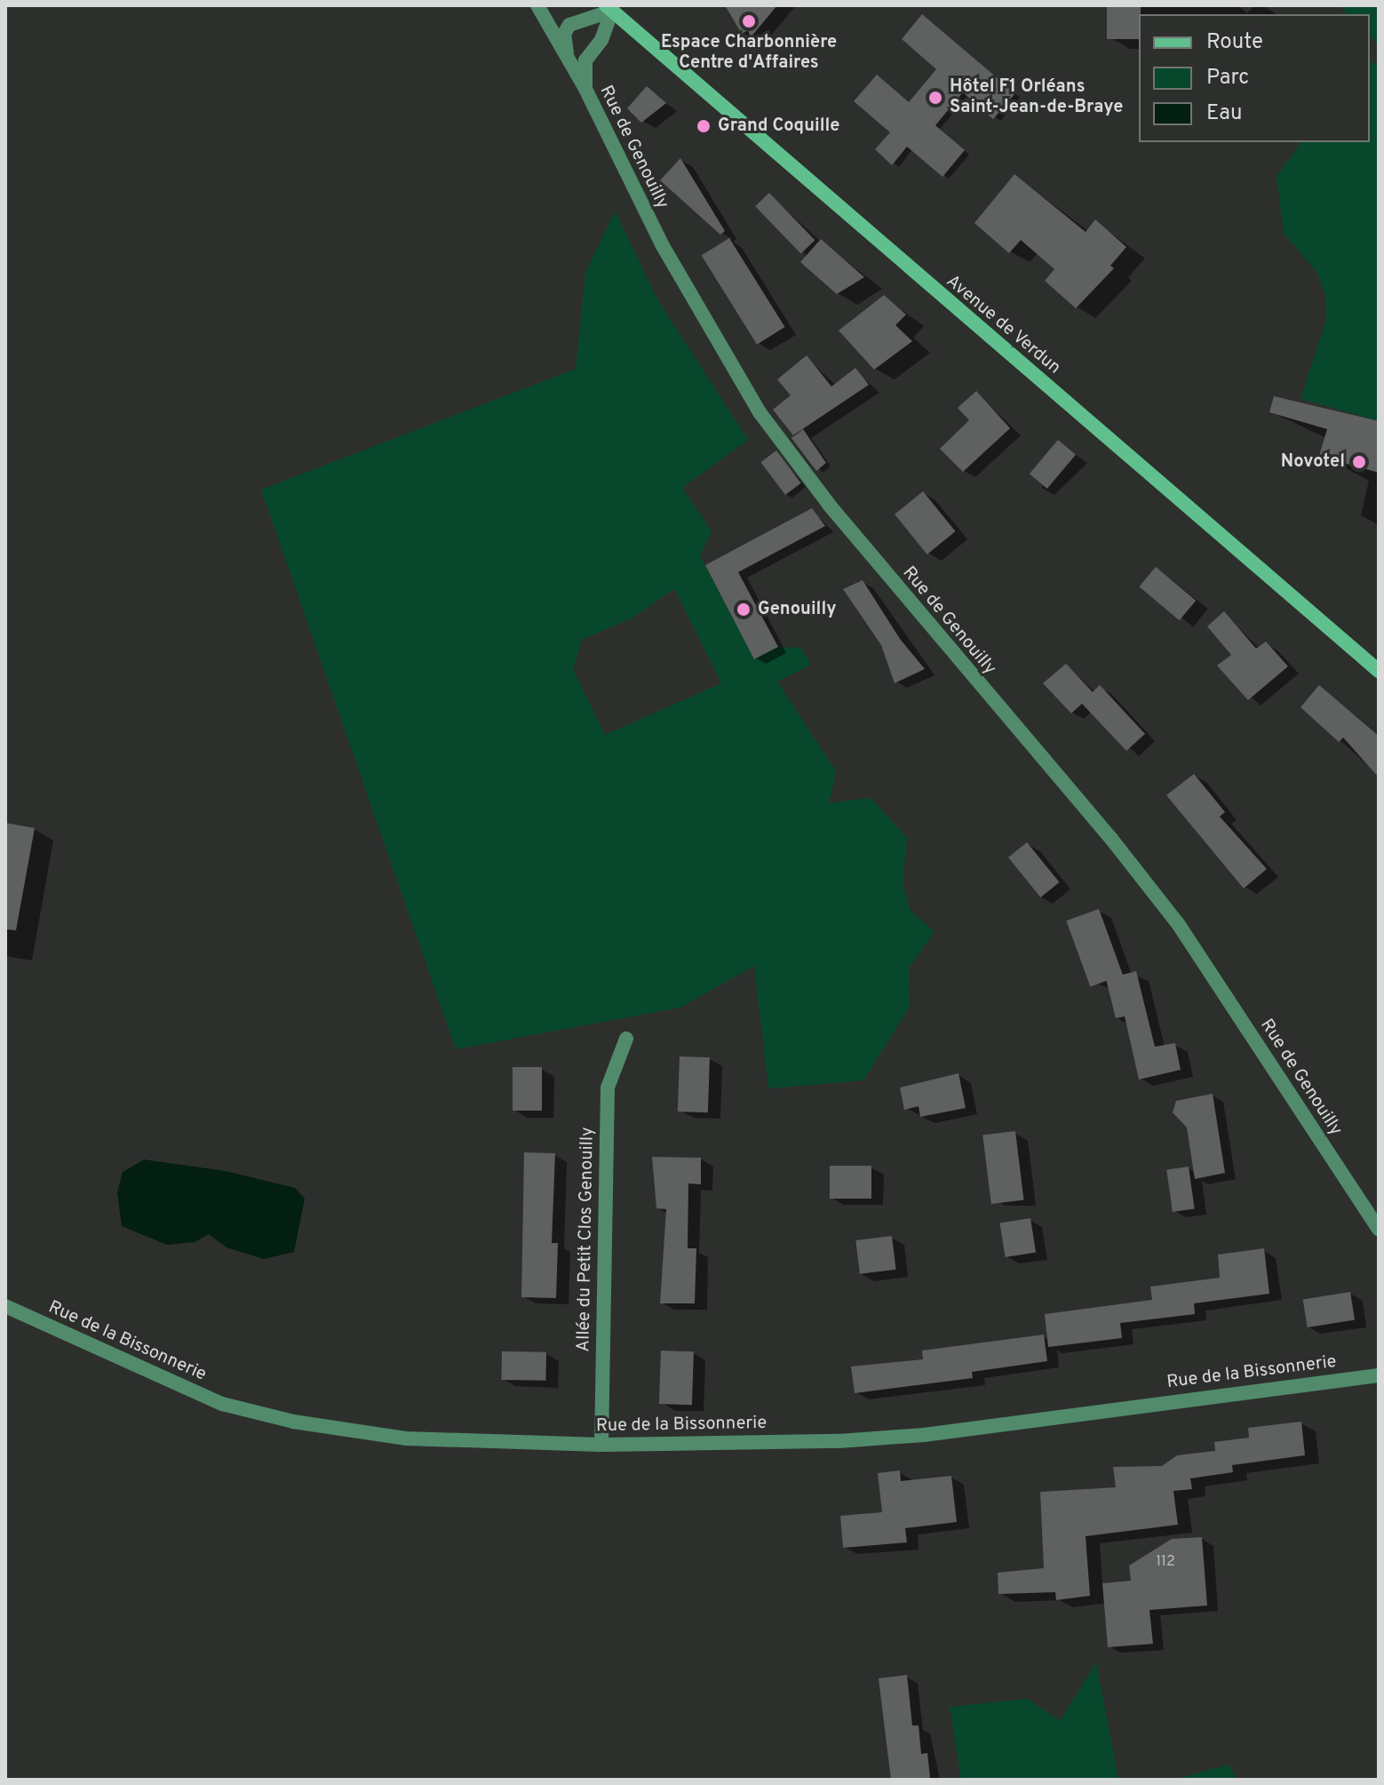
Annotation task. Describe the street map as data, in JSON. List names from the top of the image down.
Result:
{
  "streets": {
    "main road": ["Avenue de Verdun"],
    "street": ["Rue de Genouilly", "Allée du Petit Clos Genouilly", "Rue de la Bissonnerie"]
  },
  "crossings": [
    ["Allée du Petit Clos Genouilly", "Rue de la Bissonnerie"]
  ],
  "places": [
    "Espace Charbonnière Centre d'Affaires",
    "Hôtel F1 Orléans Saint-Jean-de-Braye",
    "Grand Coquille",
    "Novotel",
    "Genouilly"
  ],
  "house_numbers": ["112"],
  "legend": ["Route", "Parc", "Eau"]
}
